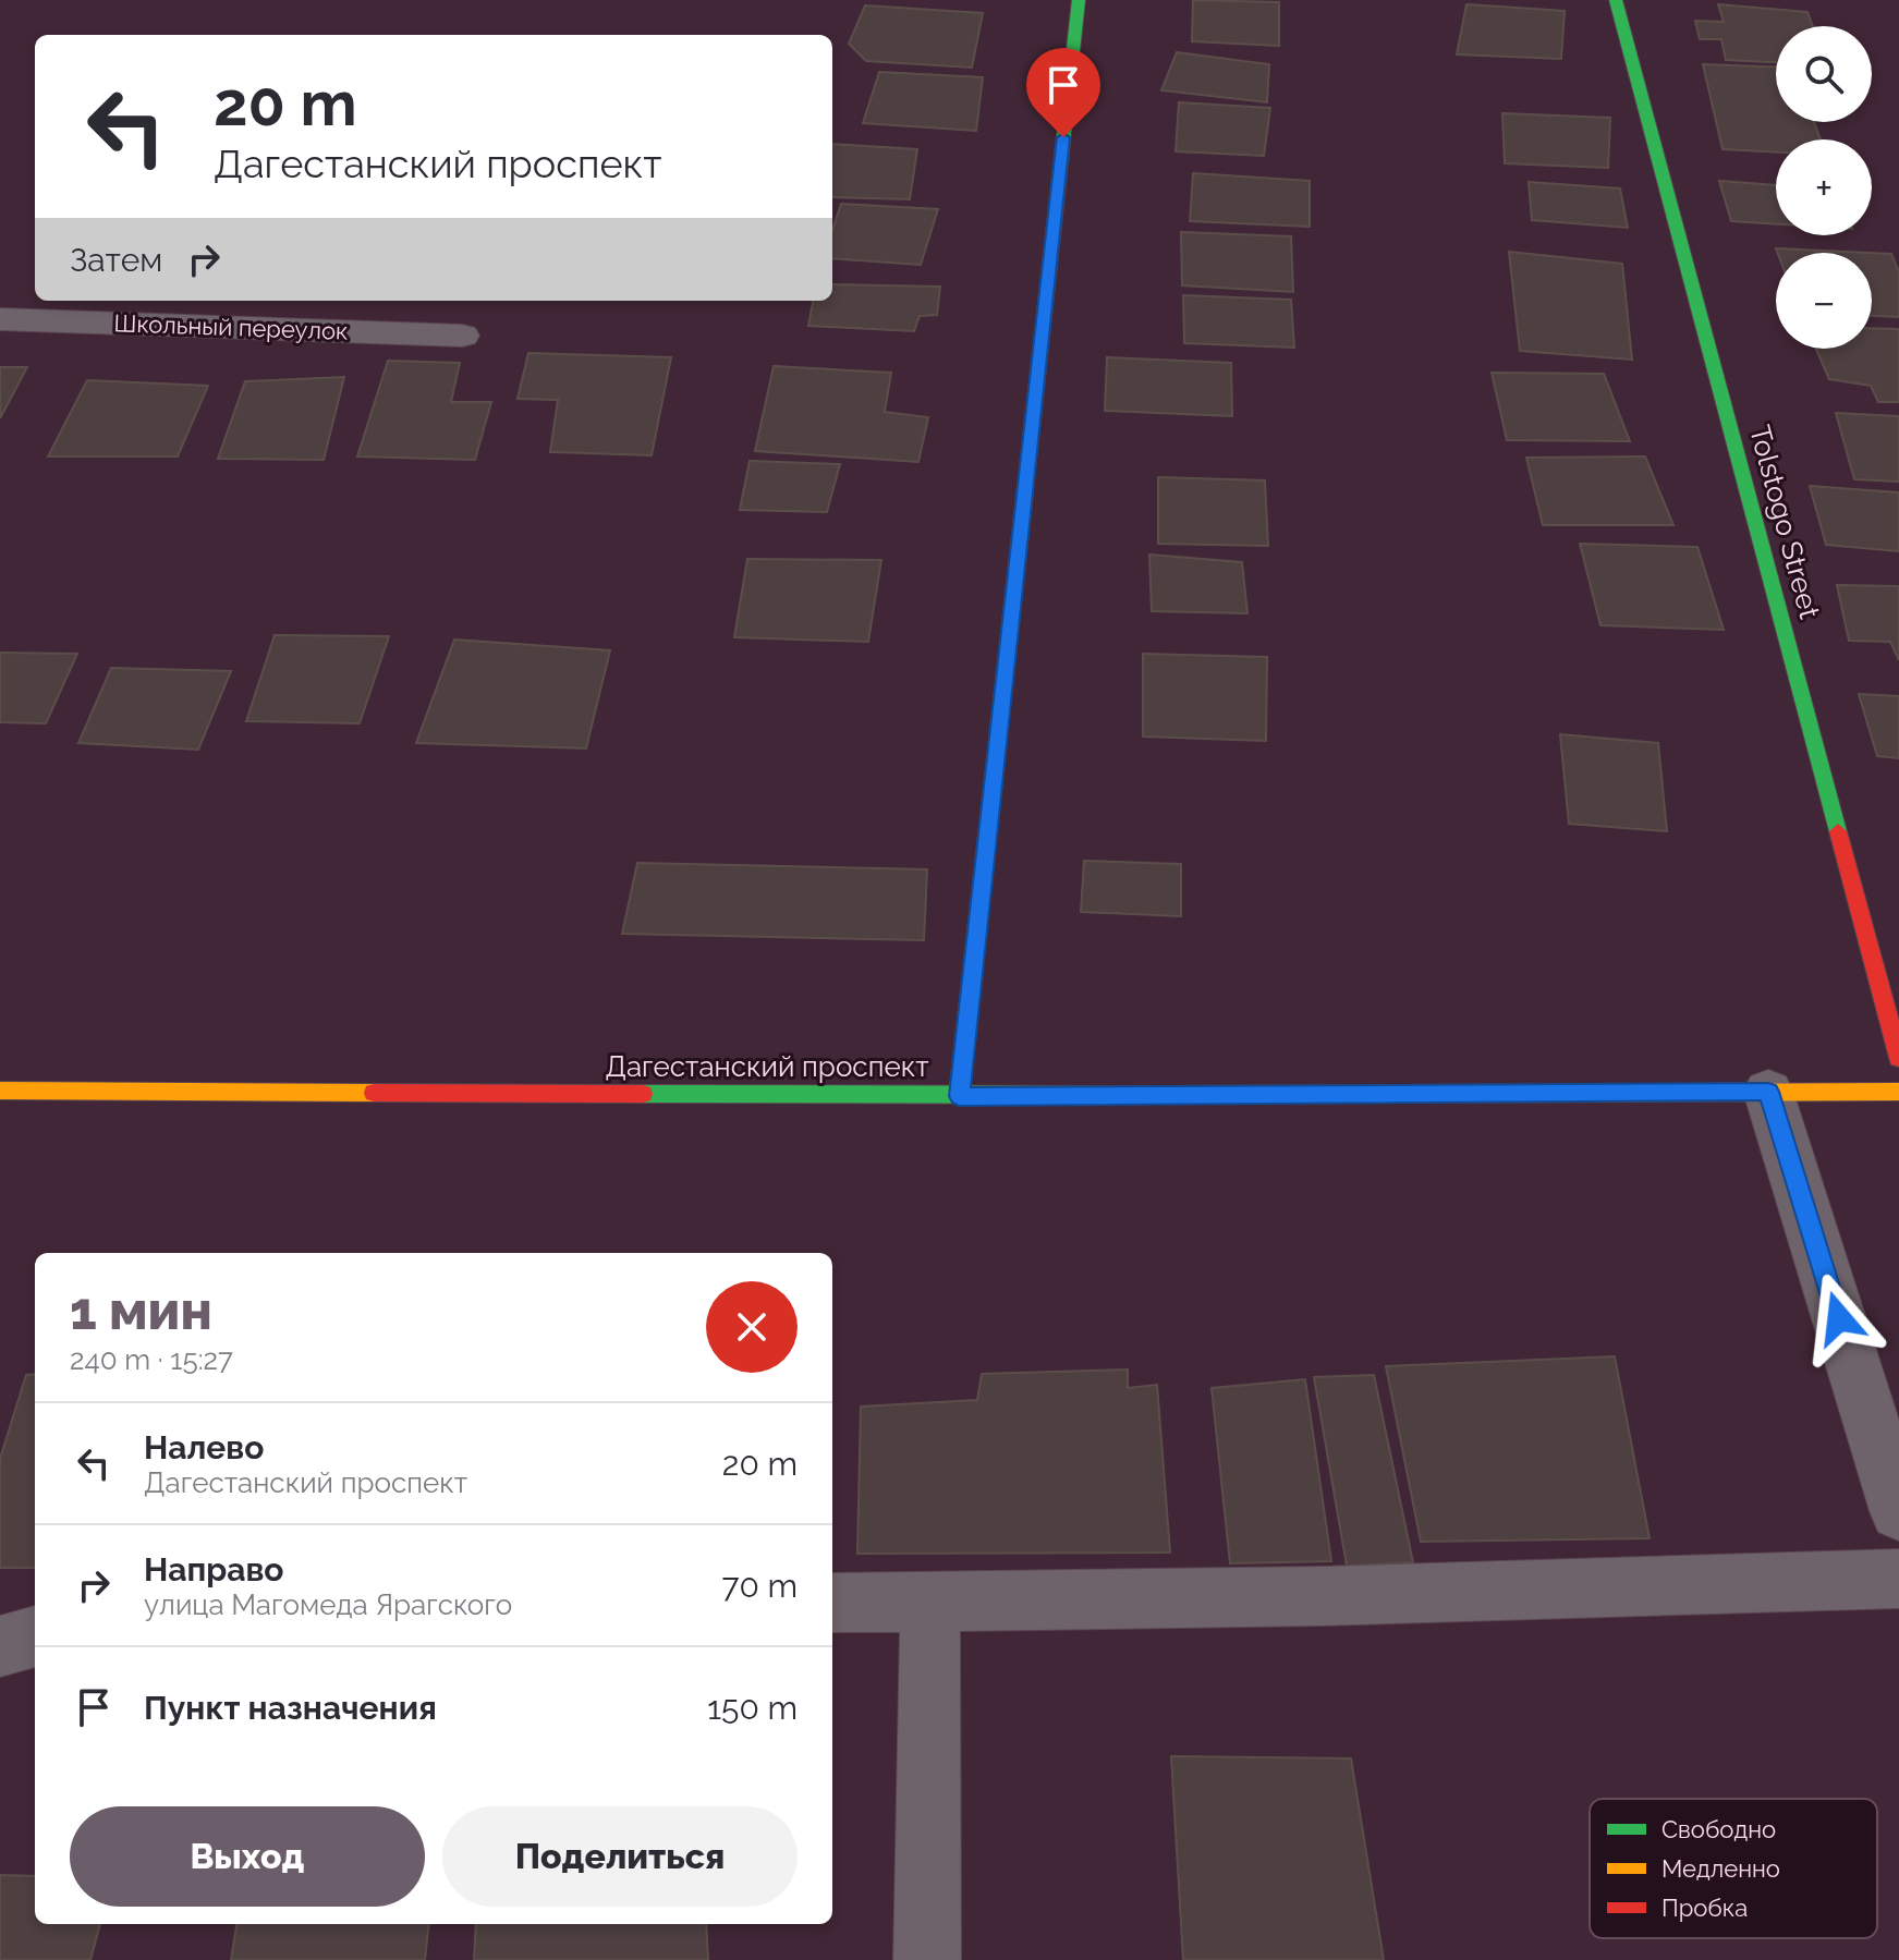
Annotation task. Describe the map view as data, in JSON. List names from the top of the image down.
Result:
{
  "streets": {
    "main road": ["Tolstogo Street", "Дагестанский проспект"],
    "street": ["Школьный переулок"]
  },
  "legend": ["Свободно", "Медленно", "Пробка"],
  "page": {
    "map_buttons": ["+", "−"],
    "turn": ["20 m", "Дагестанский проспект"],
    "then": "Затем",
    "heading": ["1 мин", "240 m · 15:27"],
    "list": [
      {
        "name": "Налево",
        "note": "Дагестанский проспект",
        "value": "20 m"
      },
      {
        "name": "Направо",
        "note": "улица Магомеда Ярагского",
        "value": "70 m"
      },
      {
        "name": "Пункт назначения",
        "value": "150 m"
      }
    ],
    "buttons": ["Выход", "Поделиться"]
  }
}
